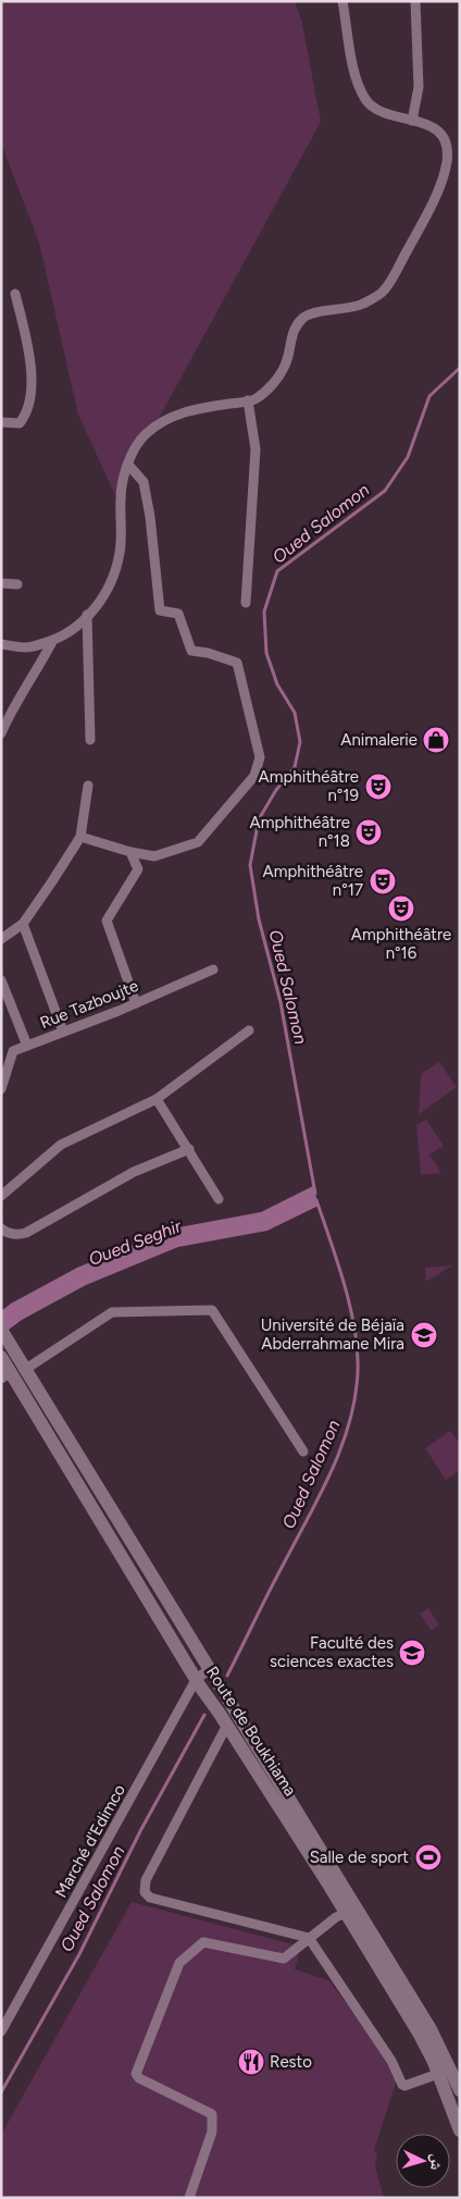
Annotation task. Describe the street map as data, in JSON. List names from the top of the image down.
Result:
{
  "streets": {
    "street": ["Rue Tazboujte", "Route de Boukhiama", "Marché d'Edimco"]
  },
  "crossings": [
    ["Route de Boukhiama", "Marché d'Edimco"]
  ],
  "water": ["Oued Salomon", "Oued Seghir"],
  "places": {
    "shop": ["Animalerie"],
    "theatre": [
      "Amphithéâtre n°19",
      "Amphithéâtre n°18",
      "Amphithéâtre n°17",
      "Amphithéâtre n°16"
    ],
    "school or university": ["Université de Béjaïa Abderrahmane Mira", "Faculté des sciences exactes"],
    "sports": ["Salle de sport"],
    "restaurant": ["Resto"]
  },
  "north": "right"
}
